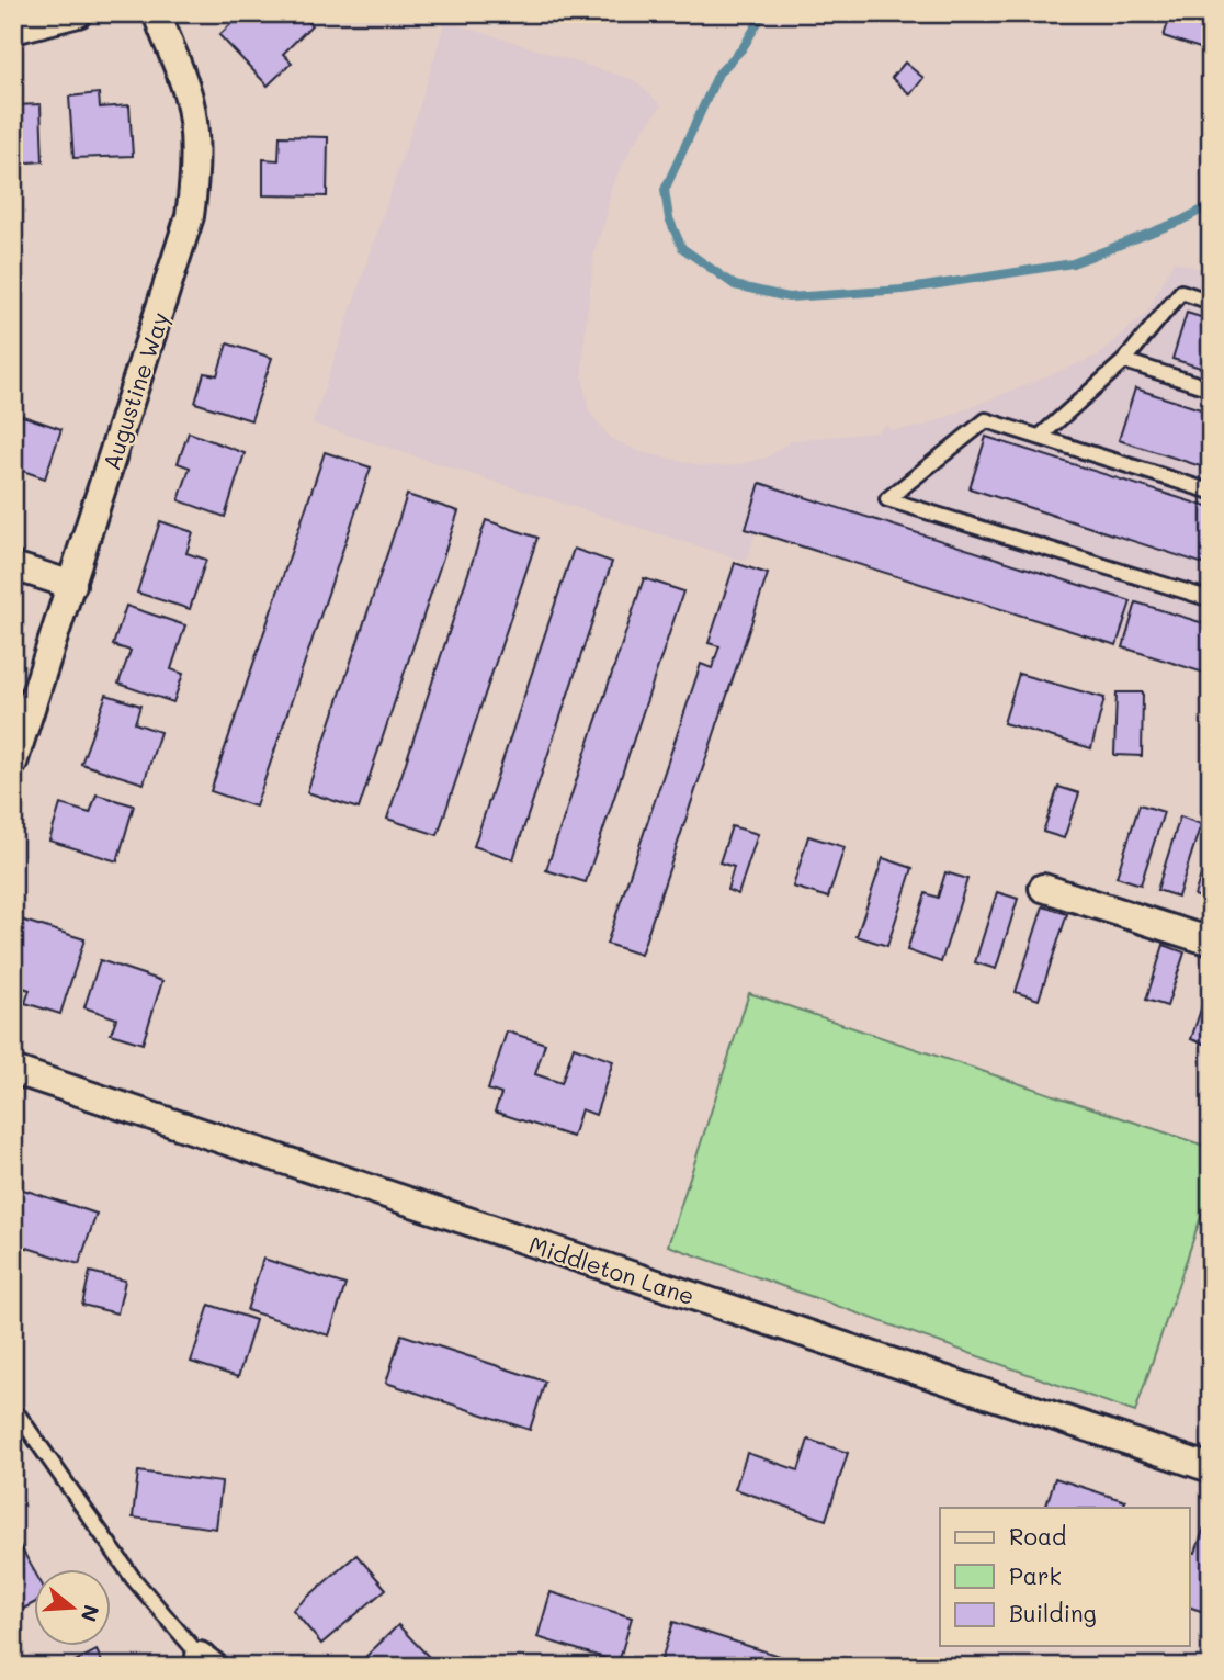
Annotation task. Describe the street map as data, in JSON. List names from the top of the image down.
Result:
{
  "streets": {
    "street": ["Augustine Way", "Middleton Lane"]
  },
  "legend": ["Road", "Park", "Building"],
  "north": "right"
}
